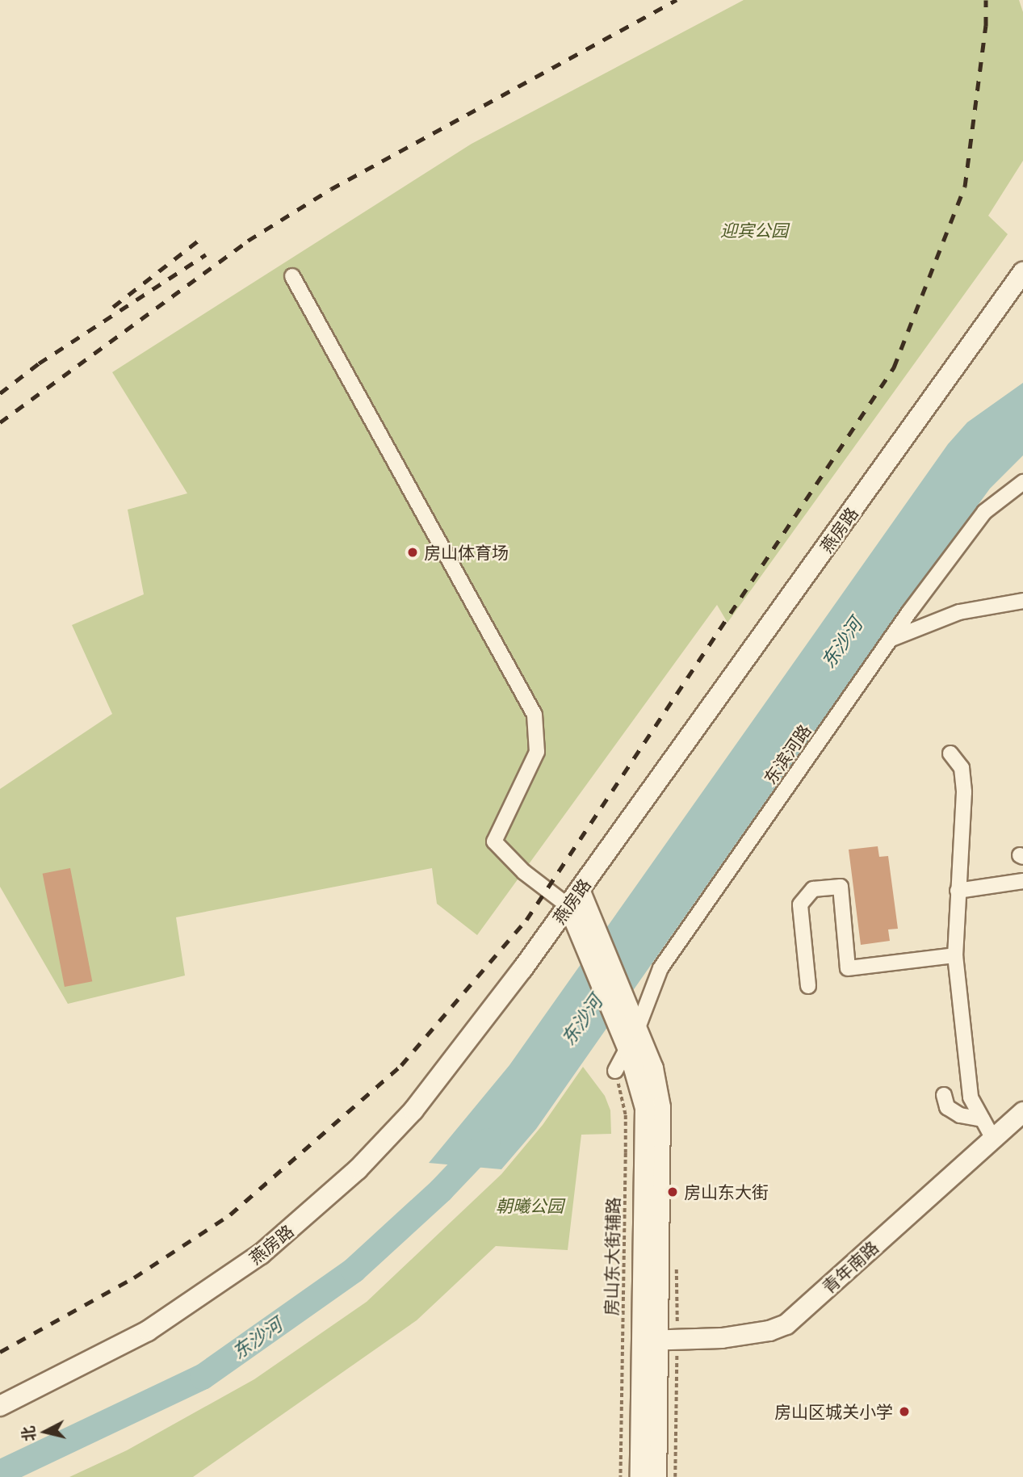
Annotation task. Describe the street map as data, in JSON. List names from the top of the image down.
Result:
{
  "streets": {
    "main road": ["燕房路", "青年南路"],
    "street": ["东滨河路"],
    "path": ["房山东大街辅路"]
  },
  "water": ["东沙河"],
  "parks": ["迎宾公园", "朝曦公园"],
  "places": ["房山体育场", "房山东大街", "房山区城关小学"],
  "north": "left"
}
